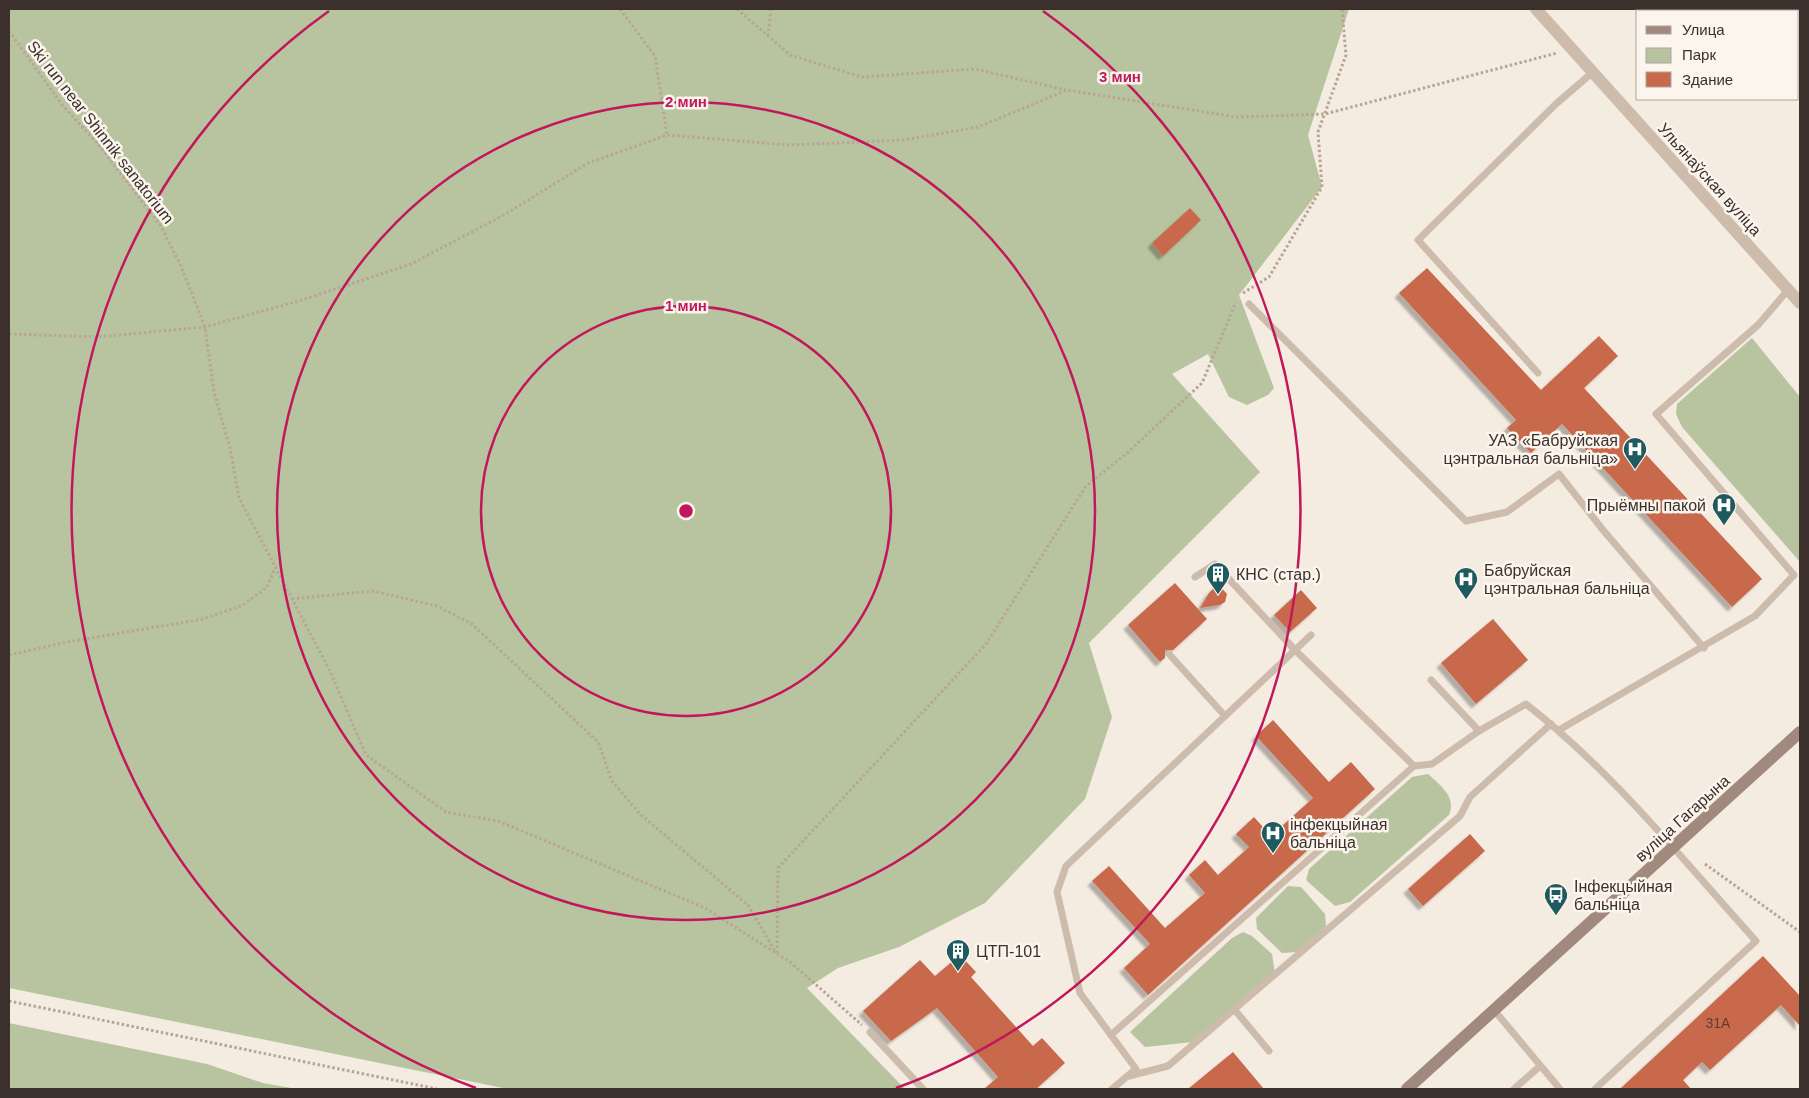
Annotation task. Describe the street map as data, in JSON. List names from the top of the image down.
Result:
{
  "streets": {
    "main road": ["вуліца Гагарына"],
    "street": ["Ульянаўская вуліца"],
    "path": ["Ski run near Shinnik sanatorium"]
  },
  "places": {
    "hospital": [
      "УАЗ «Бабруйская цэнтральная бальніца»",
      "Прыёмны пакой",
      "Бабруйская цэнтральная бальніца",
      "інфекцыйная бальніца"
    ],
    "building": ["КНС (стар.)", "ЦТП-101"],
    "bus stop": ["Інфекцыйная бальніца"]
  },
  "house_numbers": ["31А"],
  "legend": ["Улица", "Парк", "Здание"],
  "rings": ["3 мин", "2 мин", "1 мин"]
}
